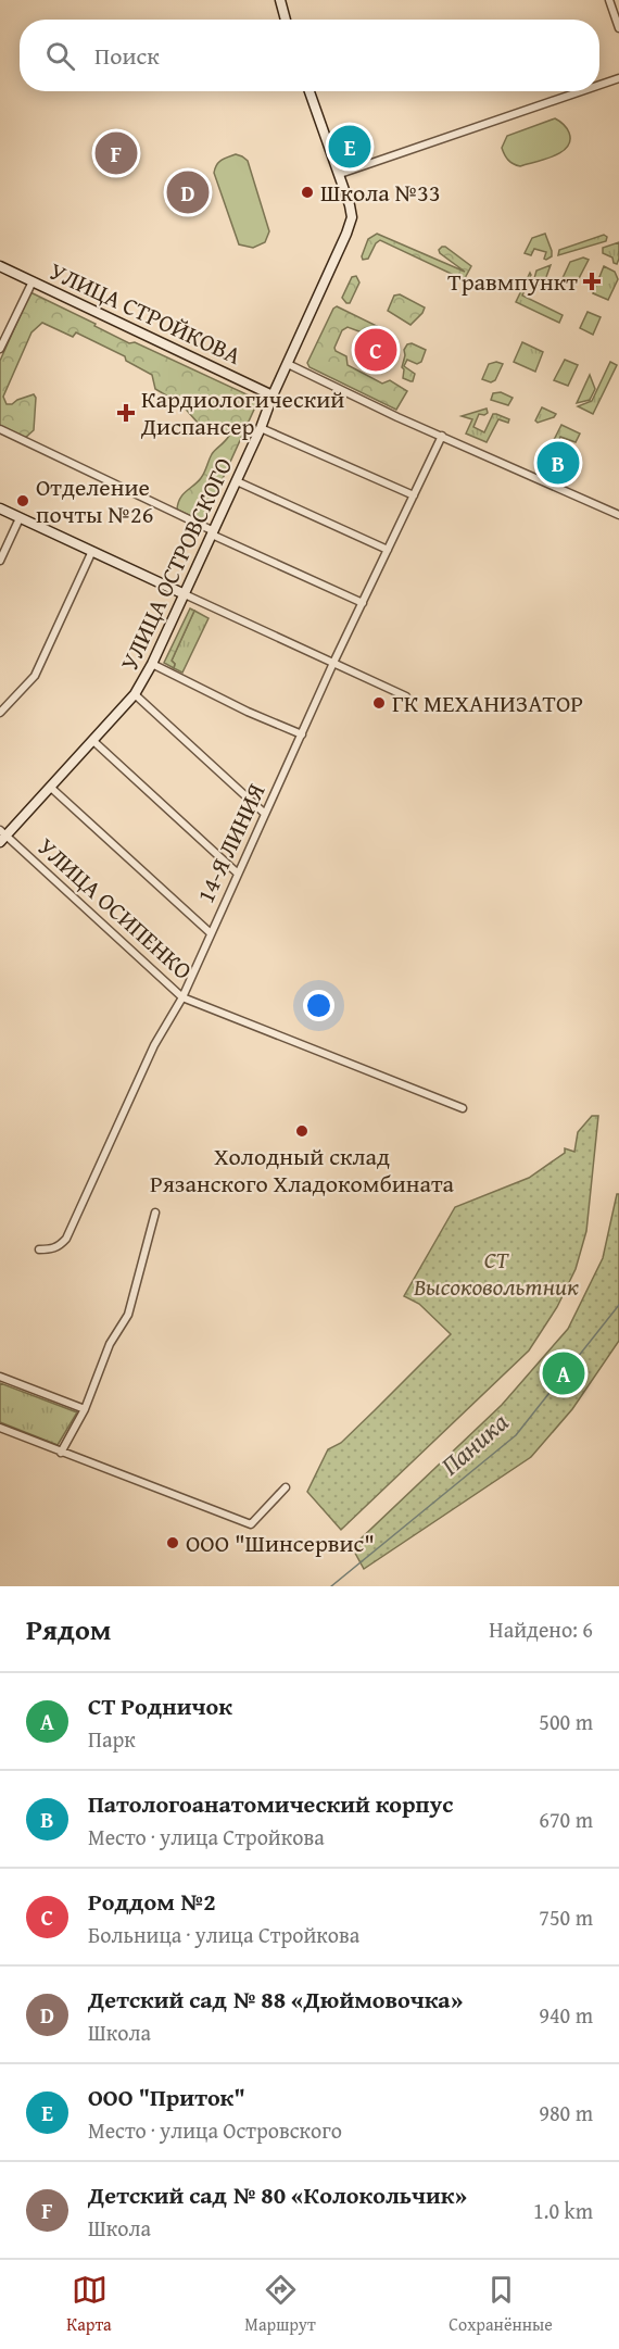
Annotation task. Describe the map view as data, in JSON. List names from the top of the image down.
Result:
{
  "streets": {
    "street": [
      "УЛИЦА СТРОЙКОВА",
      "УЛИЦА ОСТРОВСКОГО",
      "14-Я ЛИНИЯ",
      "УЛИЦА ОСИПЕНКО"
    ]
  },
  "crossings": [
    ["УЛИЦА СТРОЙКОВА", "УЛИЦА ОСТРОВСКОГО"],
    ["УЛИЦА ОСТРОВСКОГО", "УЛИЦА ОСИПЕНКО"],
    ["14-Я ЛИНИЯ", "УЛИЦА ОСИПЕНКО"]
  ],
  "water": ["Паника"],
  "parks": ["СТ Высоковольтник"],
  "places": {
    "other": [
      "Школа №33",
      "Отделение почты №26",
      "ГК МЕХАНИЗАТОР",
      "Холодный склад Рязанского Хладокомбината",
      "ООО \"Шинсервис\""
    ],
    "health": ["Травмпункт", "Кардиологический Диспансер"]
  },
  "page": {
    "search": "Поиск",
    "pins": [
      "E",
      "F",
      "D",
      "C",
      "B",
      "A"
    ],
    "heading": ["Рядом", "Найдено: 6"],
    "list": [
      {
        "mark": "A",
        "name": "СТ Родничок",
        "note": "Парк",
        "value": "500 m"
      },
      {
        "mark": "B",
        "name": "Патологоанатомический корпус",
        "note": "Место · улица Стройкова",
        "value": "670 m"
      },
      {
        "mark": "C",
        "name": "Роддом №2",
        "note": "Больница · улица Стройкова",
        "value": "750 m"
      },
      {
        "mark": "D",
        "name": "Детский сад № 88 «Дюймовочка»",
        "note": "Школа",
        "value": "940 m"
      },
      {
        "mark": "E",
        "name": "ООО \"Приток\"",
        "note": "Место · улица Островского",
        "value": "980 m"
      },
      {
        "mark": "F",
        "name": "Детский сад № 80 «Колокольчик»",
        "note": "Школа",
        "value": "1.0 km"
      }
    ],
    "nav": ["Карта", "Маршрут", "Сохранённые"]
  }
}
